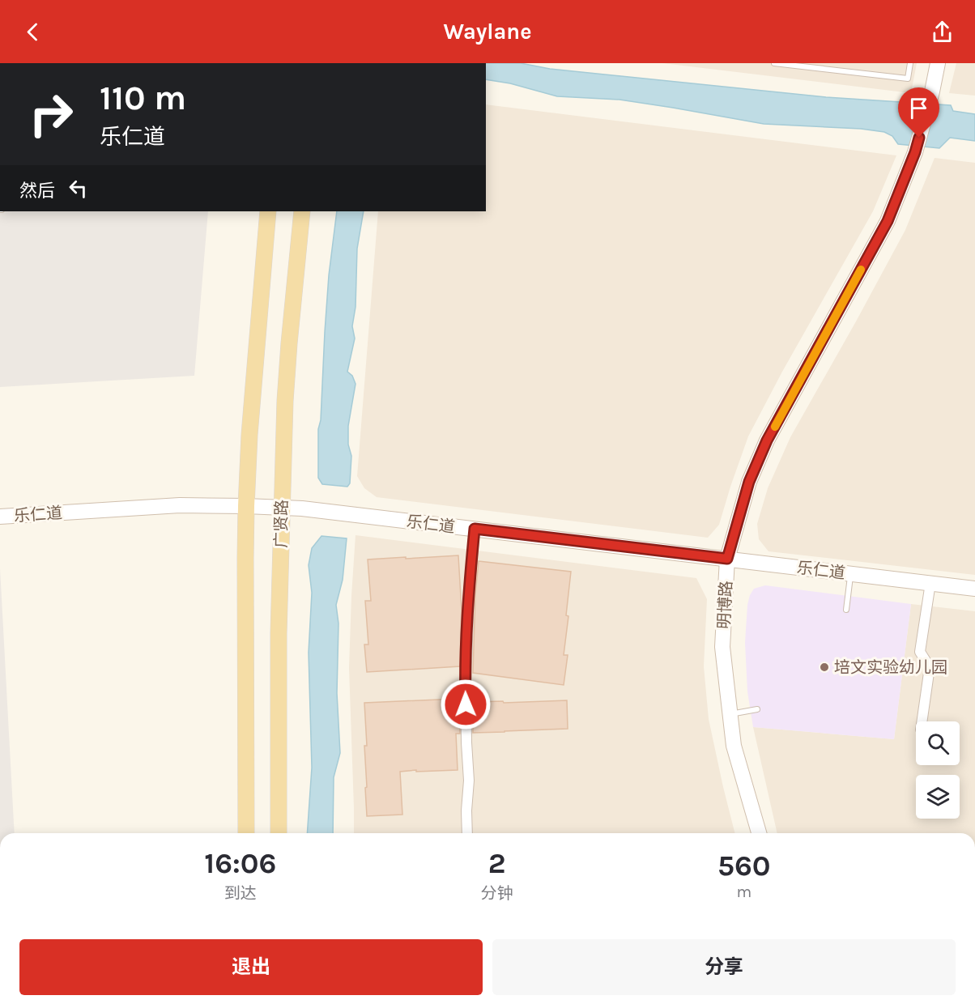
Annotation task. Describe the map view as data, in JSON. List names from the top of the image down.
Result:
{
  "streets": {
    "main road": ["广贤路"],
    "street": ["乐仁道", "明博路"]
  },
  "crossings": [
    ["乐仁道", "广贤路"],
    ["乐仁道", "明博路"]
  ],
  "places": ["培文实验幼儿园"],
  "page": {
    "header": "Waylane",
    "turn": ["110 m", "乐仁道"],
    "then": "然后",
    "eta": [
      "16:06",
      "到达",
      "2",
      "分钟",
      "560",
      "m"
    ],
    "buttons": ["退出", "分享"]
  }
}
